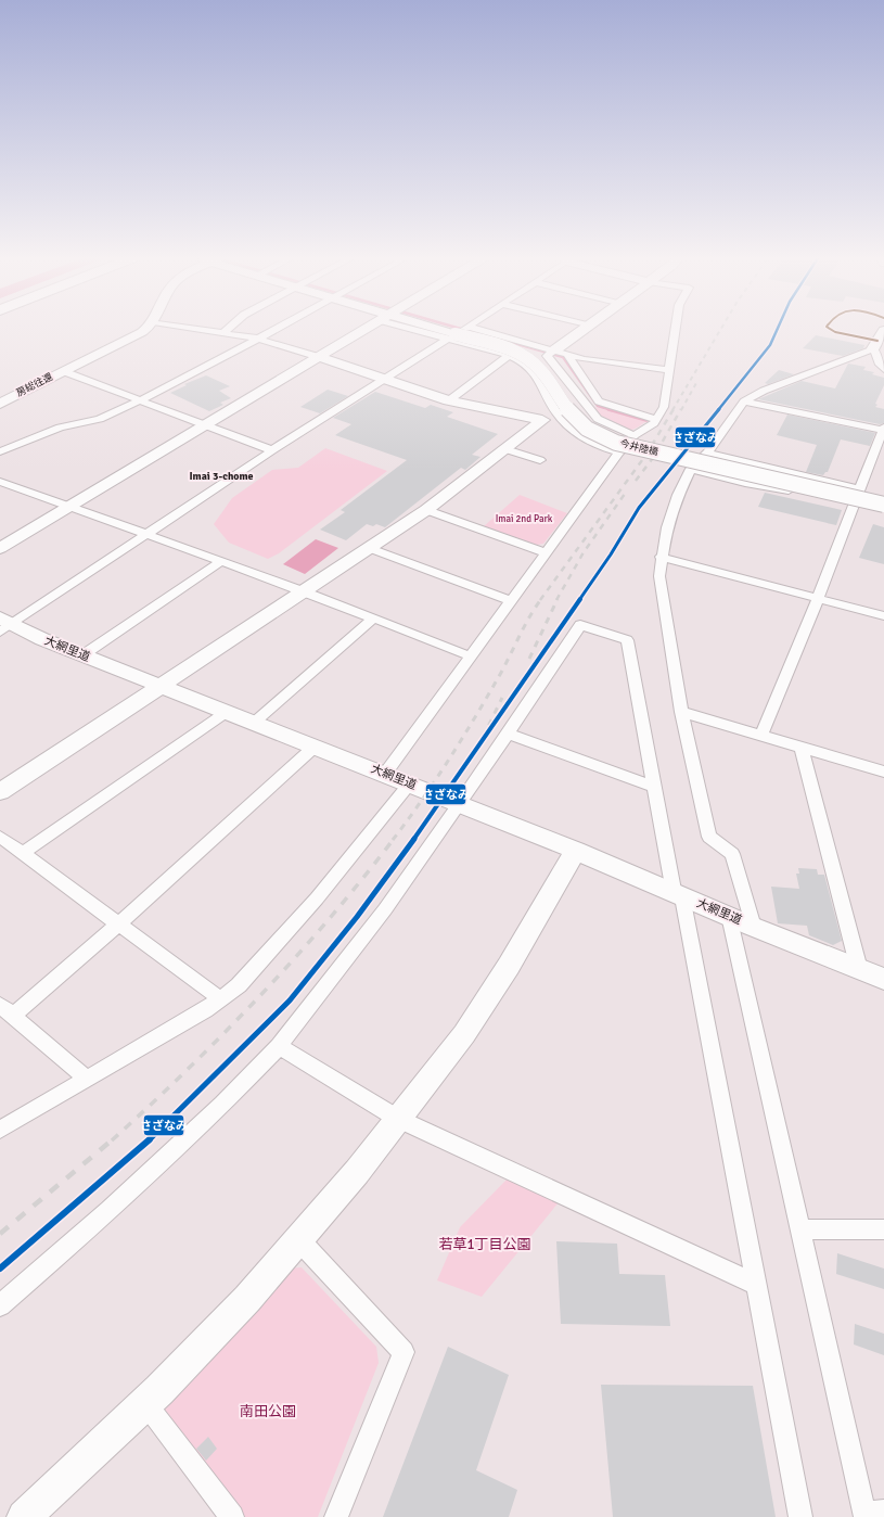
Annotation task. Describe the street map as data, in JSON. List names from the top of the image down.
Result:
{
  "streets": {
    "street": ["房総往還", "今井陸橋", "大網里道"]
  },
  "districts": ["Imai 3-chome"],
  "parks": ["Imai 2nd Park", "若草1丁目公園", "南田公園"],
  "lines": ["transit line さざなみ"]
}
